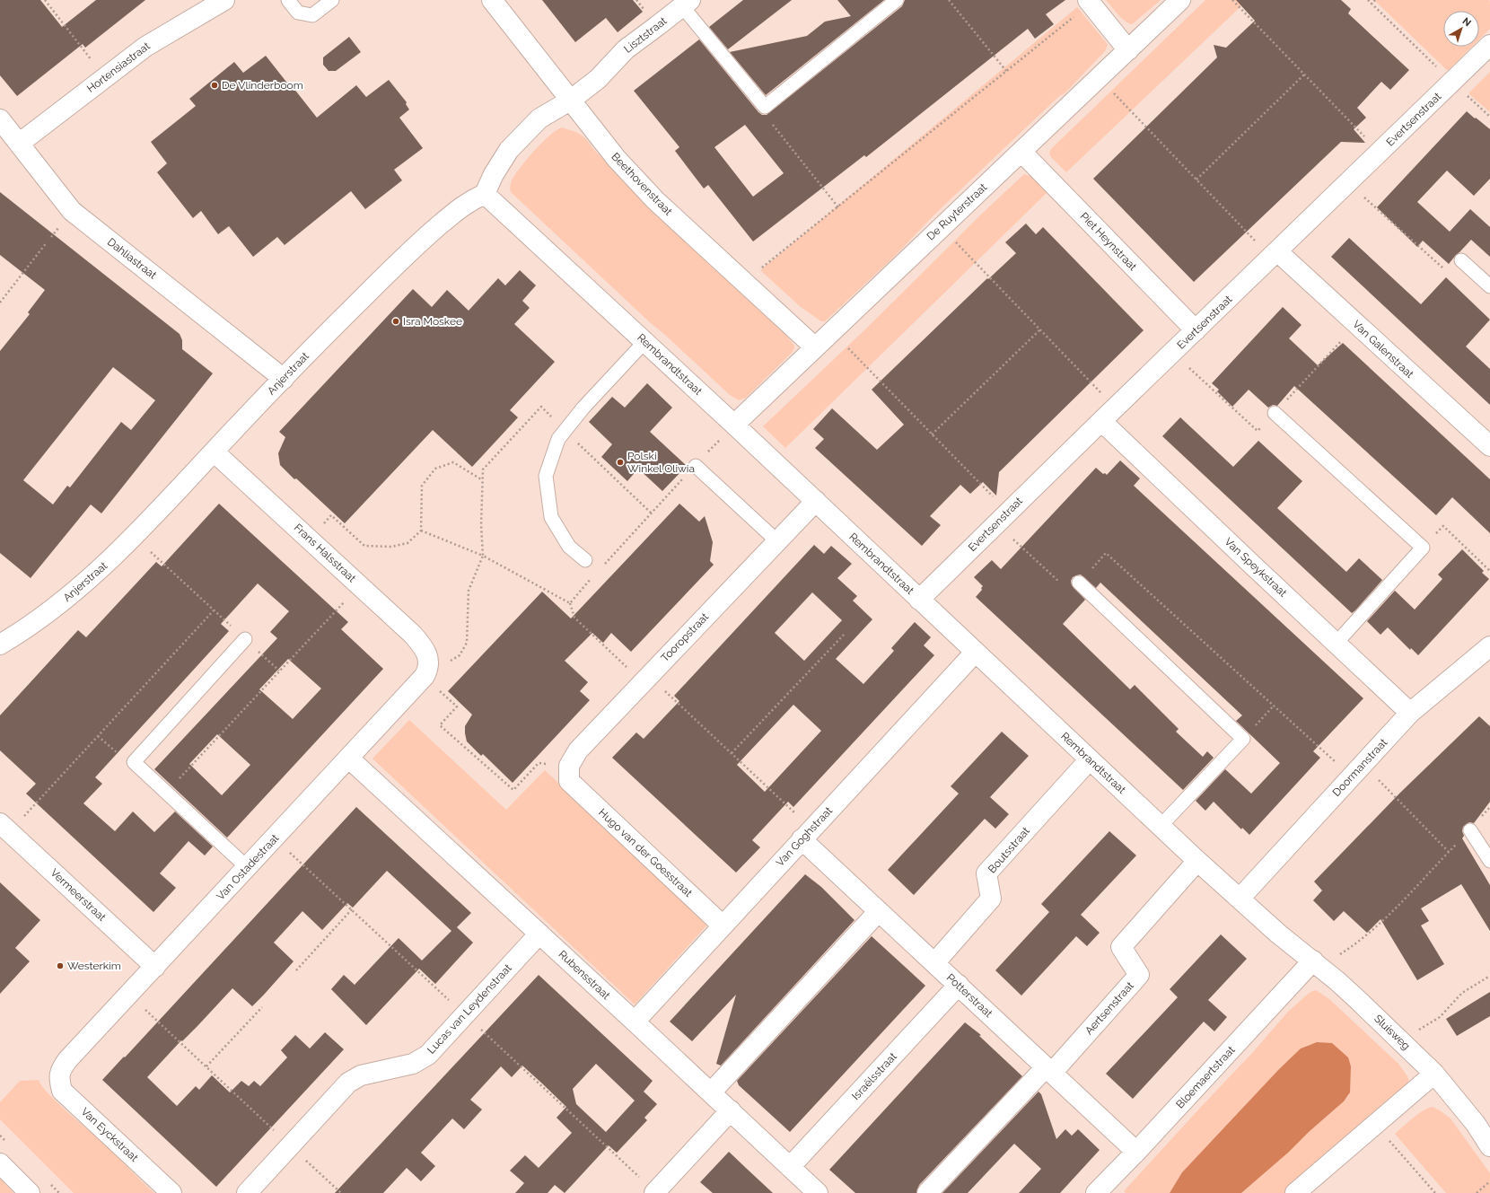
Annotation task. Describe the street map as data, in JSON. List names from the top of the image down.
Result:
{
  "streets": {
    "street": [
      "Lisztstraat",
      "Hortensiastraat",
      "Evertsenstraat",
      "Beethovenstraat",
      "De Ruyterstraat",
      "Piet Heynstraat",
      "Dahliastraat",
      "Van Galenstraat",
      "Rembrandtstraat",
      "Anjerstraat",
      "Frans Halsstraat",
      "Van Speykstraat",
      "Tooropstraat",
      "Doormanstraat",
      "Van Goghstraat",
      "Boutsstraat",
      "Hugo van der Goesstraat",
      "Van Ostadestraat",
      "Vermeerstraat",
      "Rubensstraat",
      "Potterstraat",
      "Aertsenstraat",
      "Lucas van Leydenstraat",
      "Sluisweg",
      "Israëlsstraat",
      "Bloemaertstraat",
      "Van Eyckstraat"
    ]
  },
  "crossings": [
    ["Lisztstraat", "Beethovenstraat"],
    ["Hortensiastraat", "Dahliastraat"],
    ["Evertsenstraat", "Piet Heynstraat"],
    ["Evertsenstraat", "Van Galenstraat"],
    ["Evertsenstraat", "Rembrandtstraat"],
    ["Evertsenstraat", "Van Speykstraat"],
    ["Beethovenstraat", "De Ruyterstraat"],
    ["De Ruyterstraat", "Piet Heynstraat"],
    ["De Ruyterstraat", "Rembrandtstraat"],
    ["Dahliastraat", "Anjerstraat"],
    ["Rembrandtstraat", "Anjerstraat"],
    ["Rembrandtstraat", "Tooropstraat"],
    ["Rembrandtstraat", "Doormanstraat"],
    ["Rembrandtstraat", "Van Goghstraat"],
    ["Rembrandtstraat", "Boutsstraat"],
    ["Rembrandtstraat", "Aertsenstraat"],
    ["Rembrandtstraat", "Sluisweg"],
    ["Anjerstraat", "Frans Halsstraat"],
    ["Frans Halsstraat", "Van Ostadestraat"],
    ["Van Speykstraat", "Doormanstraat"],
    ["Tooropstraat", "Hugo van der Goesstraat"],
    ["Van Goghstraat", "Hugo van der Goesstraat"],
    ["Van Goghstraat", "Rubensstraat"],
    ["Van Goghstraat", "Potterstraat"],
    ["Boutsstraat", "Potterstraat"],
    ["Van Ostadestraat", "Vermeerstraat"],
    ["Van Ostadestraat", "Rubensstraat"],
    ["Van Ostadestraat", "Van Eyckstraat"],
    ["Rubensstraat", "Lucas van Leydenstraat"],
    ["Rubensstraat", "Israëlsstraat"],
    ["Potterstraat", "Aertsenstraat"],
    ["Potterstraat", "Israëlsstraat"],
    ["Potterstraat", "Bloemaertstraat"],
    ["Sluisweg", "Bloemaertstraat"]
  ],
  "places": [
    "De Vlinderboom",
    "Isra Moskee",
    "Polski Winkel Oliwia",
    "Westerkim"
  ],
  "north": "top right"
}
